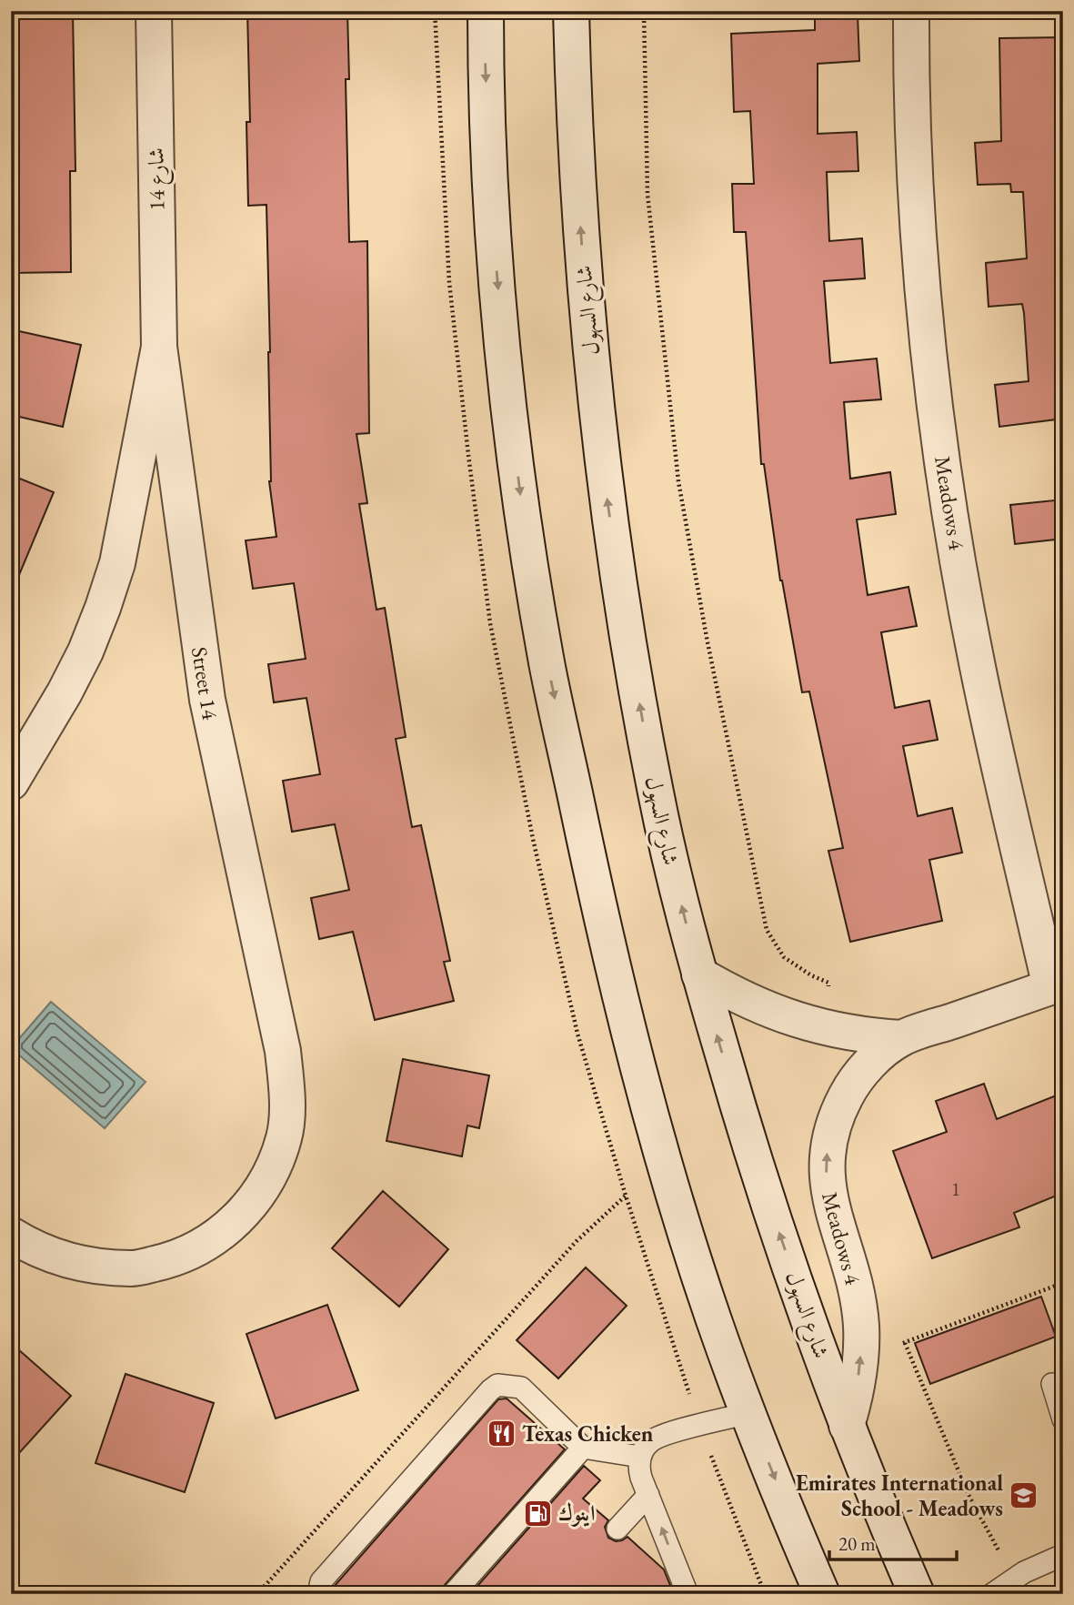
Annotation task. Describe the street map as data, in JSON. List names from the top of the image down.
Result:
{
  "streets": {
    "street": [
      "شارع 14",
      "شارع السهول",
      "Meadows 4",
      "Street 14"
    ]
  },
  "crossings": [
    ["شارع 14", "Street 14"],
    ["شارع السهول", "Meadows 4"]
  ],
  "places": {
    "restaurant": ["Texas Chicken"],
    "school or university": ["Emirates International School - Meadows"],
    "fuel station": ["اينوك"]
  },
  "house_numbers": ["1"],
  "scale_bar": "20 m"
}
